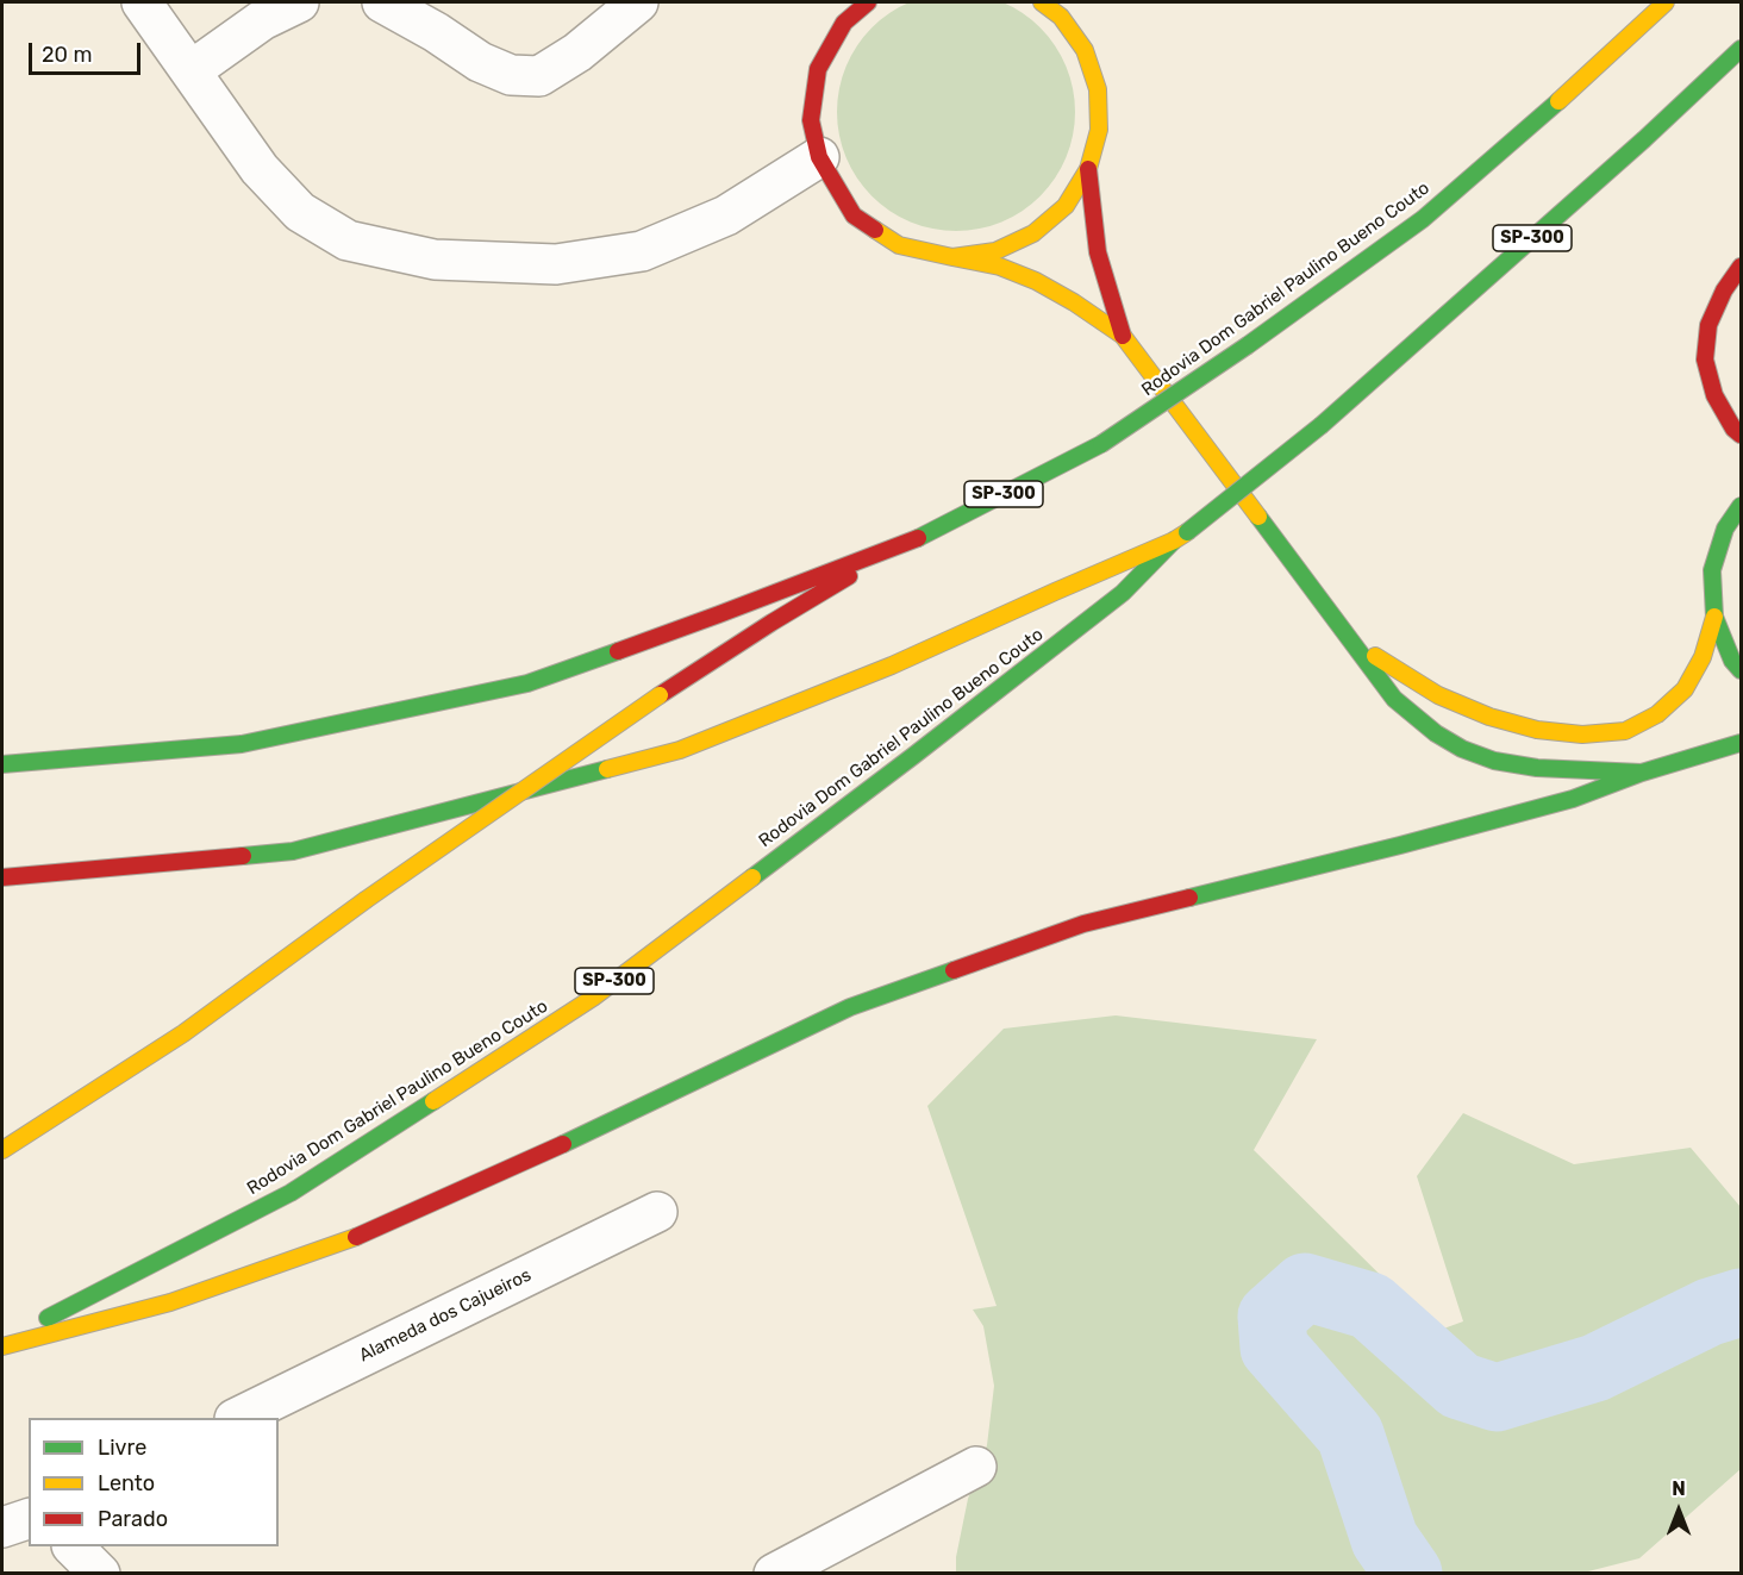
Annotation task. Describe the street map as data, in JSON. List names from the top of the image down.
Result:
{
  "streets": {
    "main road": ["SP-300", "Rodovia Dom Gabriel Paulino Bueno Couto"],
    "street": ["Alameda dos Cajueiros"]
  },
  "legend": ["Livre", "Lento", "Parado"],
  "scale_bar": "20 m",
  "north": "top"
}
